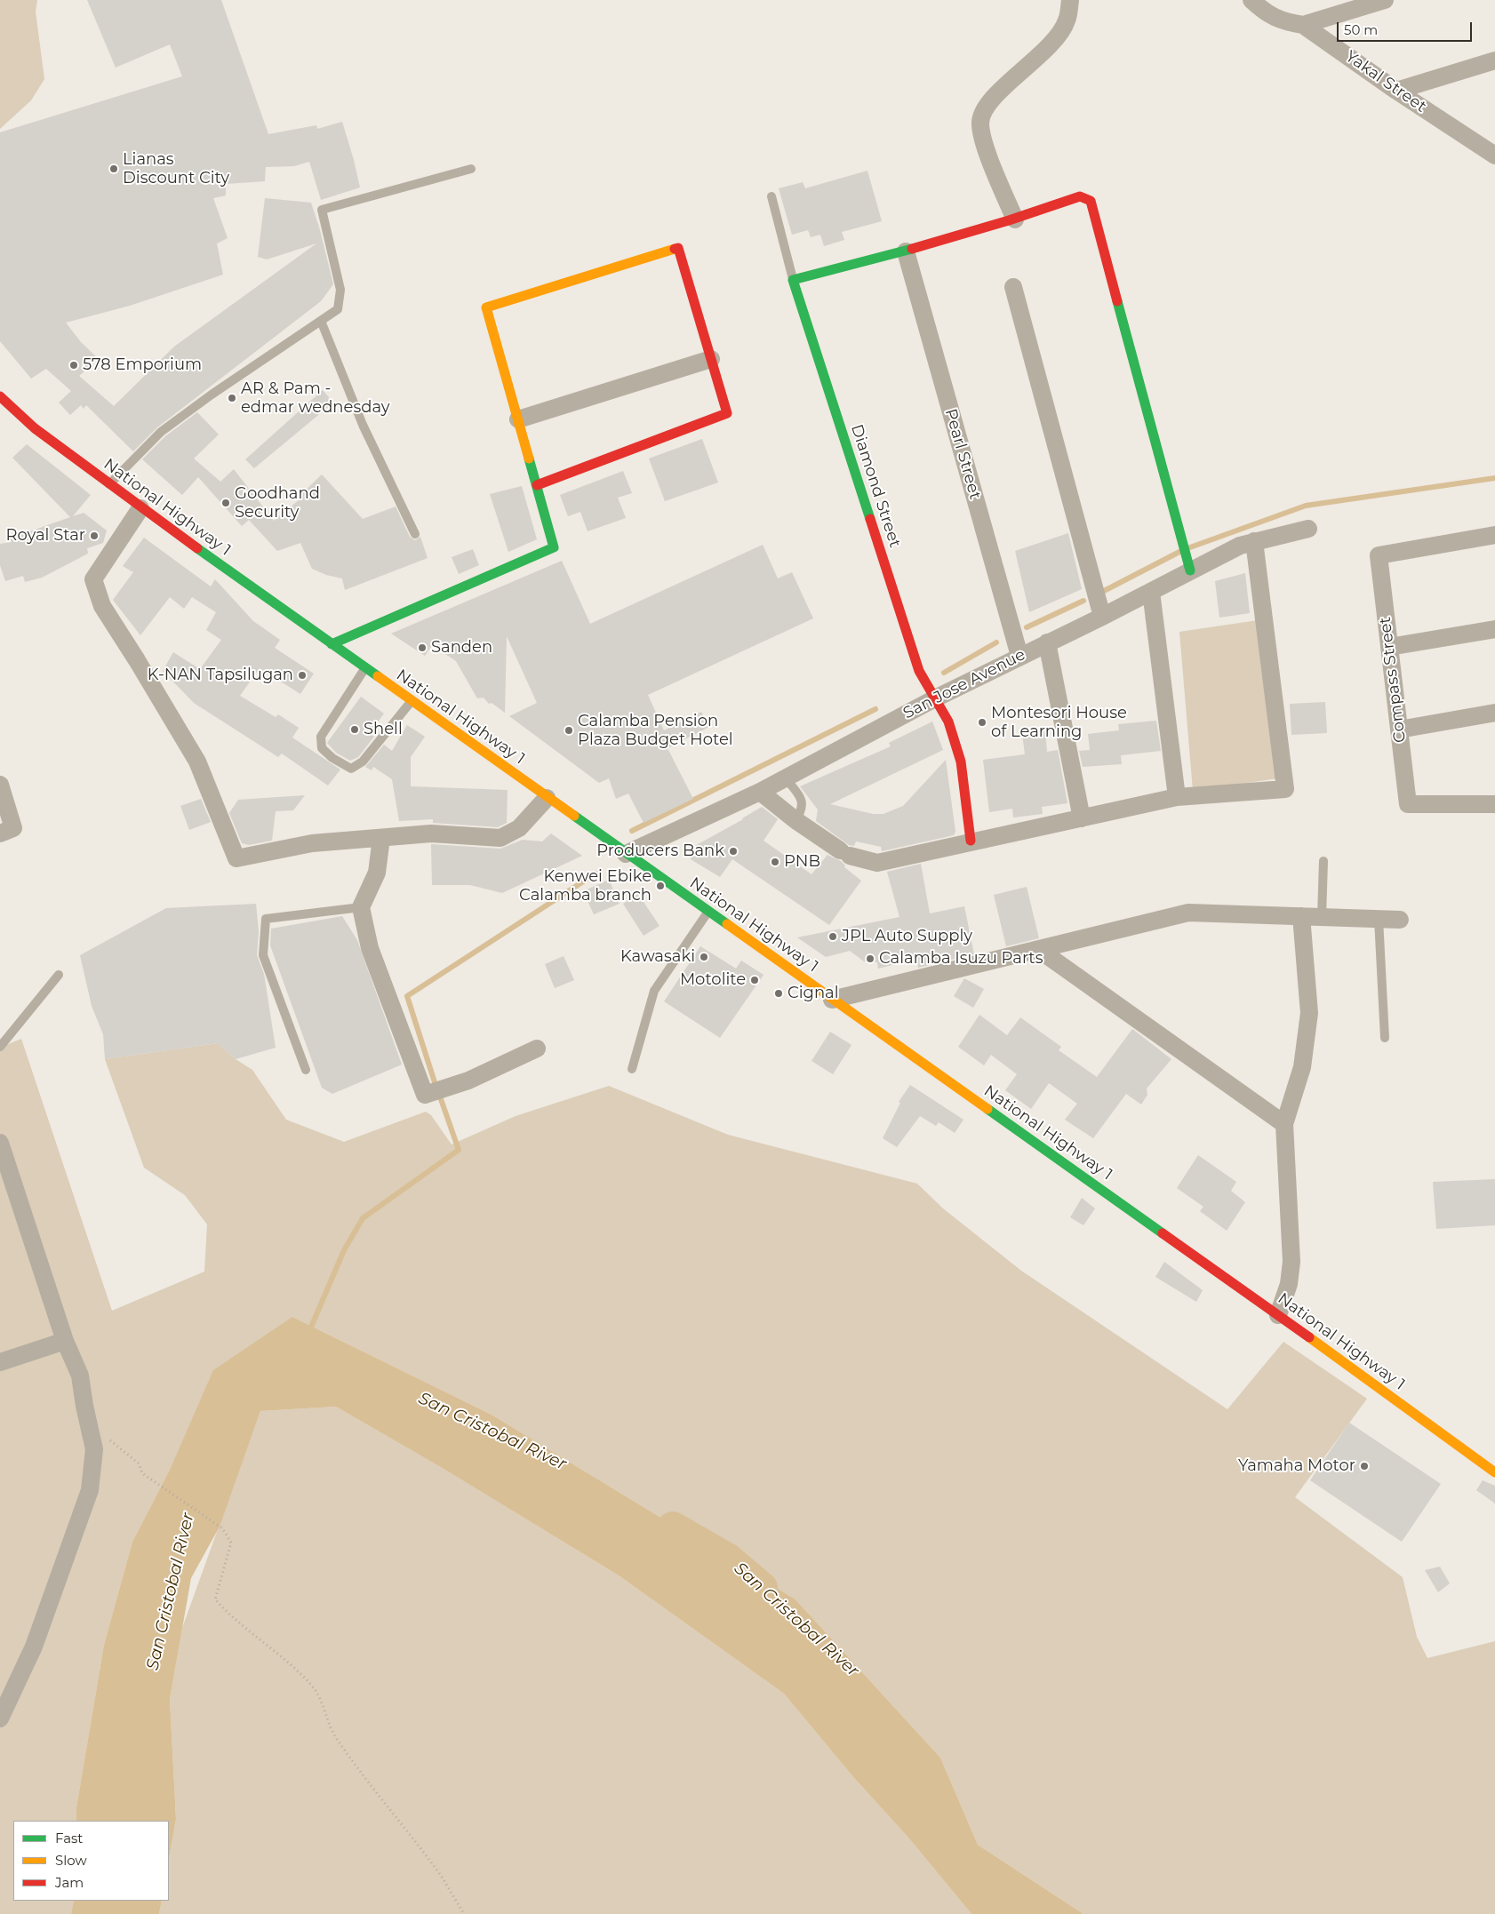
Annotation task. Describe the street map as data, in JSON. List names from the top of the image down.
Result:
{
  "streets": {
    "main road": ["Diamond Street", "National Highway 1"],
    "street": [
      "Yakal Street",
      "Pearl Street",
      "Compass Street",
      "San Jose Avenue"
    ]
  },
  "crossings": [
    ["Pearl Street", "San Jose Avenue"],
    ["Diamond Street", "San Jose Avenue"],
    ["National Highway 1", "San Jose Avenue"]
  ],
  "water": ["San Cristobal River"],
  "places": [
    "Lianas Discount City",
    "578 Emporium",
    "AR & Pam - edmar wednesday",
    "Goodhand Security",
    "Royal Star",
    "Sanden",
    "K-NAN Tapsilugan",
    "Montesori House of Learning",
    "Shell",
    "Calamba Pension Plaza Budget Hotel",
    "Producers Bank",
    "PNB",
    "Kenwei Ebike Calamba branch",
    "JPL Auto Supply",
    "Kawasaki",
    "Calamba Isuzu Parts",
    "Motolite",
    "Cignal",
    "Yamaha Motor"
  ],
  "legend": ["Fast", "Slow", "Jam"],
  "scale_bar": "50 m"
}
